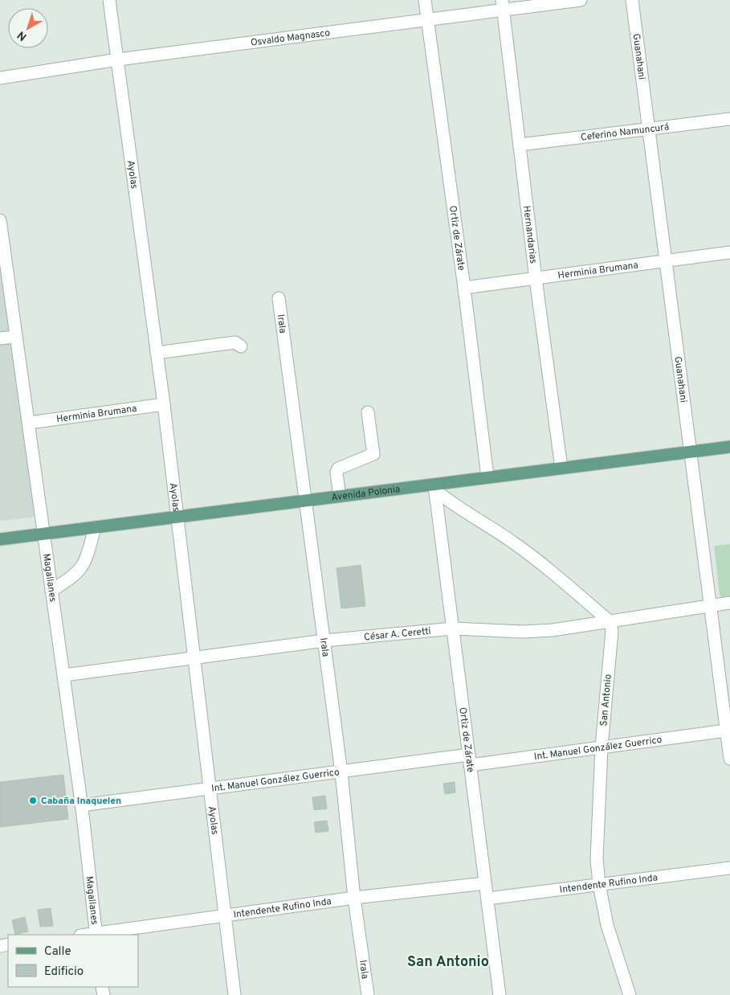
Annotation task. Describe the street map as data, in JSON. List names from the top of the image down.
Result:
{
  "streets": {
    "main road": ["Avenida Polonia"],
    "street": [
      "Osvaldo Magnasco",
      "Guanahani",
      "Ceferino Namuncurá",
      "Ayolas",
      "Hernandarias",
      "Ortiz de Zárate",
      "Herminia Brumana",
      "Irala",
      "Magallanes",
      "César A. Ceretti",
      "San Antonio",
      "Int. Manuel González Guerrico",
      "Intendente Rufino Inda"
    ]
  },
  "crossings": [
    ["Osvaldo Magnasco", "Ayolas"],
    ["Osvaldo Magnasco", "Hernandarias"],
    ["Osvaldo Magnasco", "Ortiz de Zárate"],
    ["Guanahani", "Ceferino Namuncurá"],
    ["Guanahani", "Herminia Brumana"],
    ["Guanahani", "Avenida Polonia"],
    ["Guanahani", "César A. Ceretti"],
    ["Guanahani", "Int. Manuel González Guerrico"],
    ["Ceferino Namuncurá", "Hernandarias"],
    ["Ayolas", "Herminia Brumana"],
    ["Ayolas", "Avenida Polonia"],
    ["Ayolas", "César A. Ceretti"],
    ["Ayolas", "Int. Manuel González Guerrico"],
    ["Ayolas", "Intendente Rufino Inda"],
    ["Hernandarias", "Herminia Brumana"],
    ["Hernandarias", "Avenida Polonia"],
    ["Ortiz de Zárate", "Herminia Brumana"],
    ["Ortiz de Zárate", "Avenida Polonia"],
    ["Ortiz de Zárate", "César A. Ceretti"],
    ["Ortiz de Zárate", "Int. Manuel González Guerrico"],
    ["Ortiz de Zárate", "Intendente Rufino Inda"],
    ["Herminia Brumana", "Magallanes"],
    ["Irala", "Avenida Polonia"],
    ["Irala", "César A. Ceretti"],
    ["Irala", "Int. Manuel González Guerrico"],
    ["Irala", "Intendente Rufino Inda"],
    ["Avenida Polonia", "Magallanes"],
    ["Magallanes", "César A. Ceretti"],
    ["Magallanes", "Int. Manuel González Guerrico"],
    ["Magallanes", "Intendente Rufino Inda"],
    ["César A. Ceretti", "San Antonio"],
    ["San Antonio", "Int. Manuel González Guerrico"],
    ["San Antonio", "Intendente Rufino Inda"]
  ],
  "districts": ["San Antonio"],
  "places": ["Cabaña Inaquelen"],
  "legend": ["Calle", "Edificio"],
  "north": "bottom left"
}
